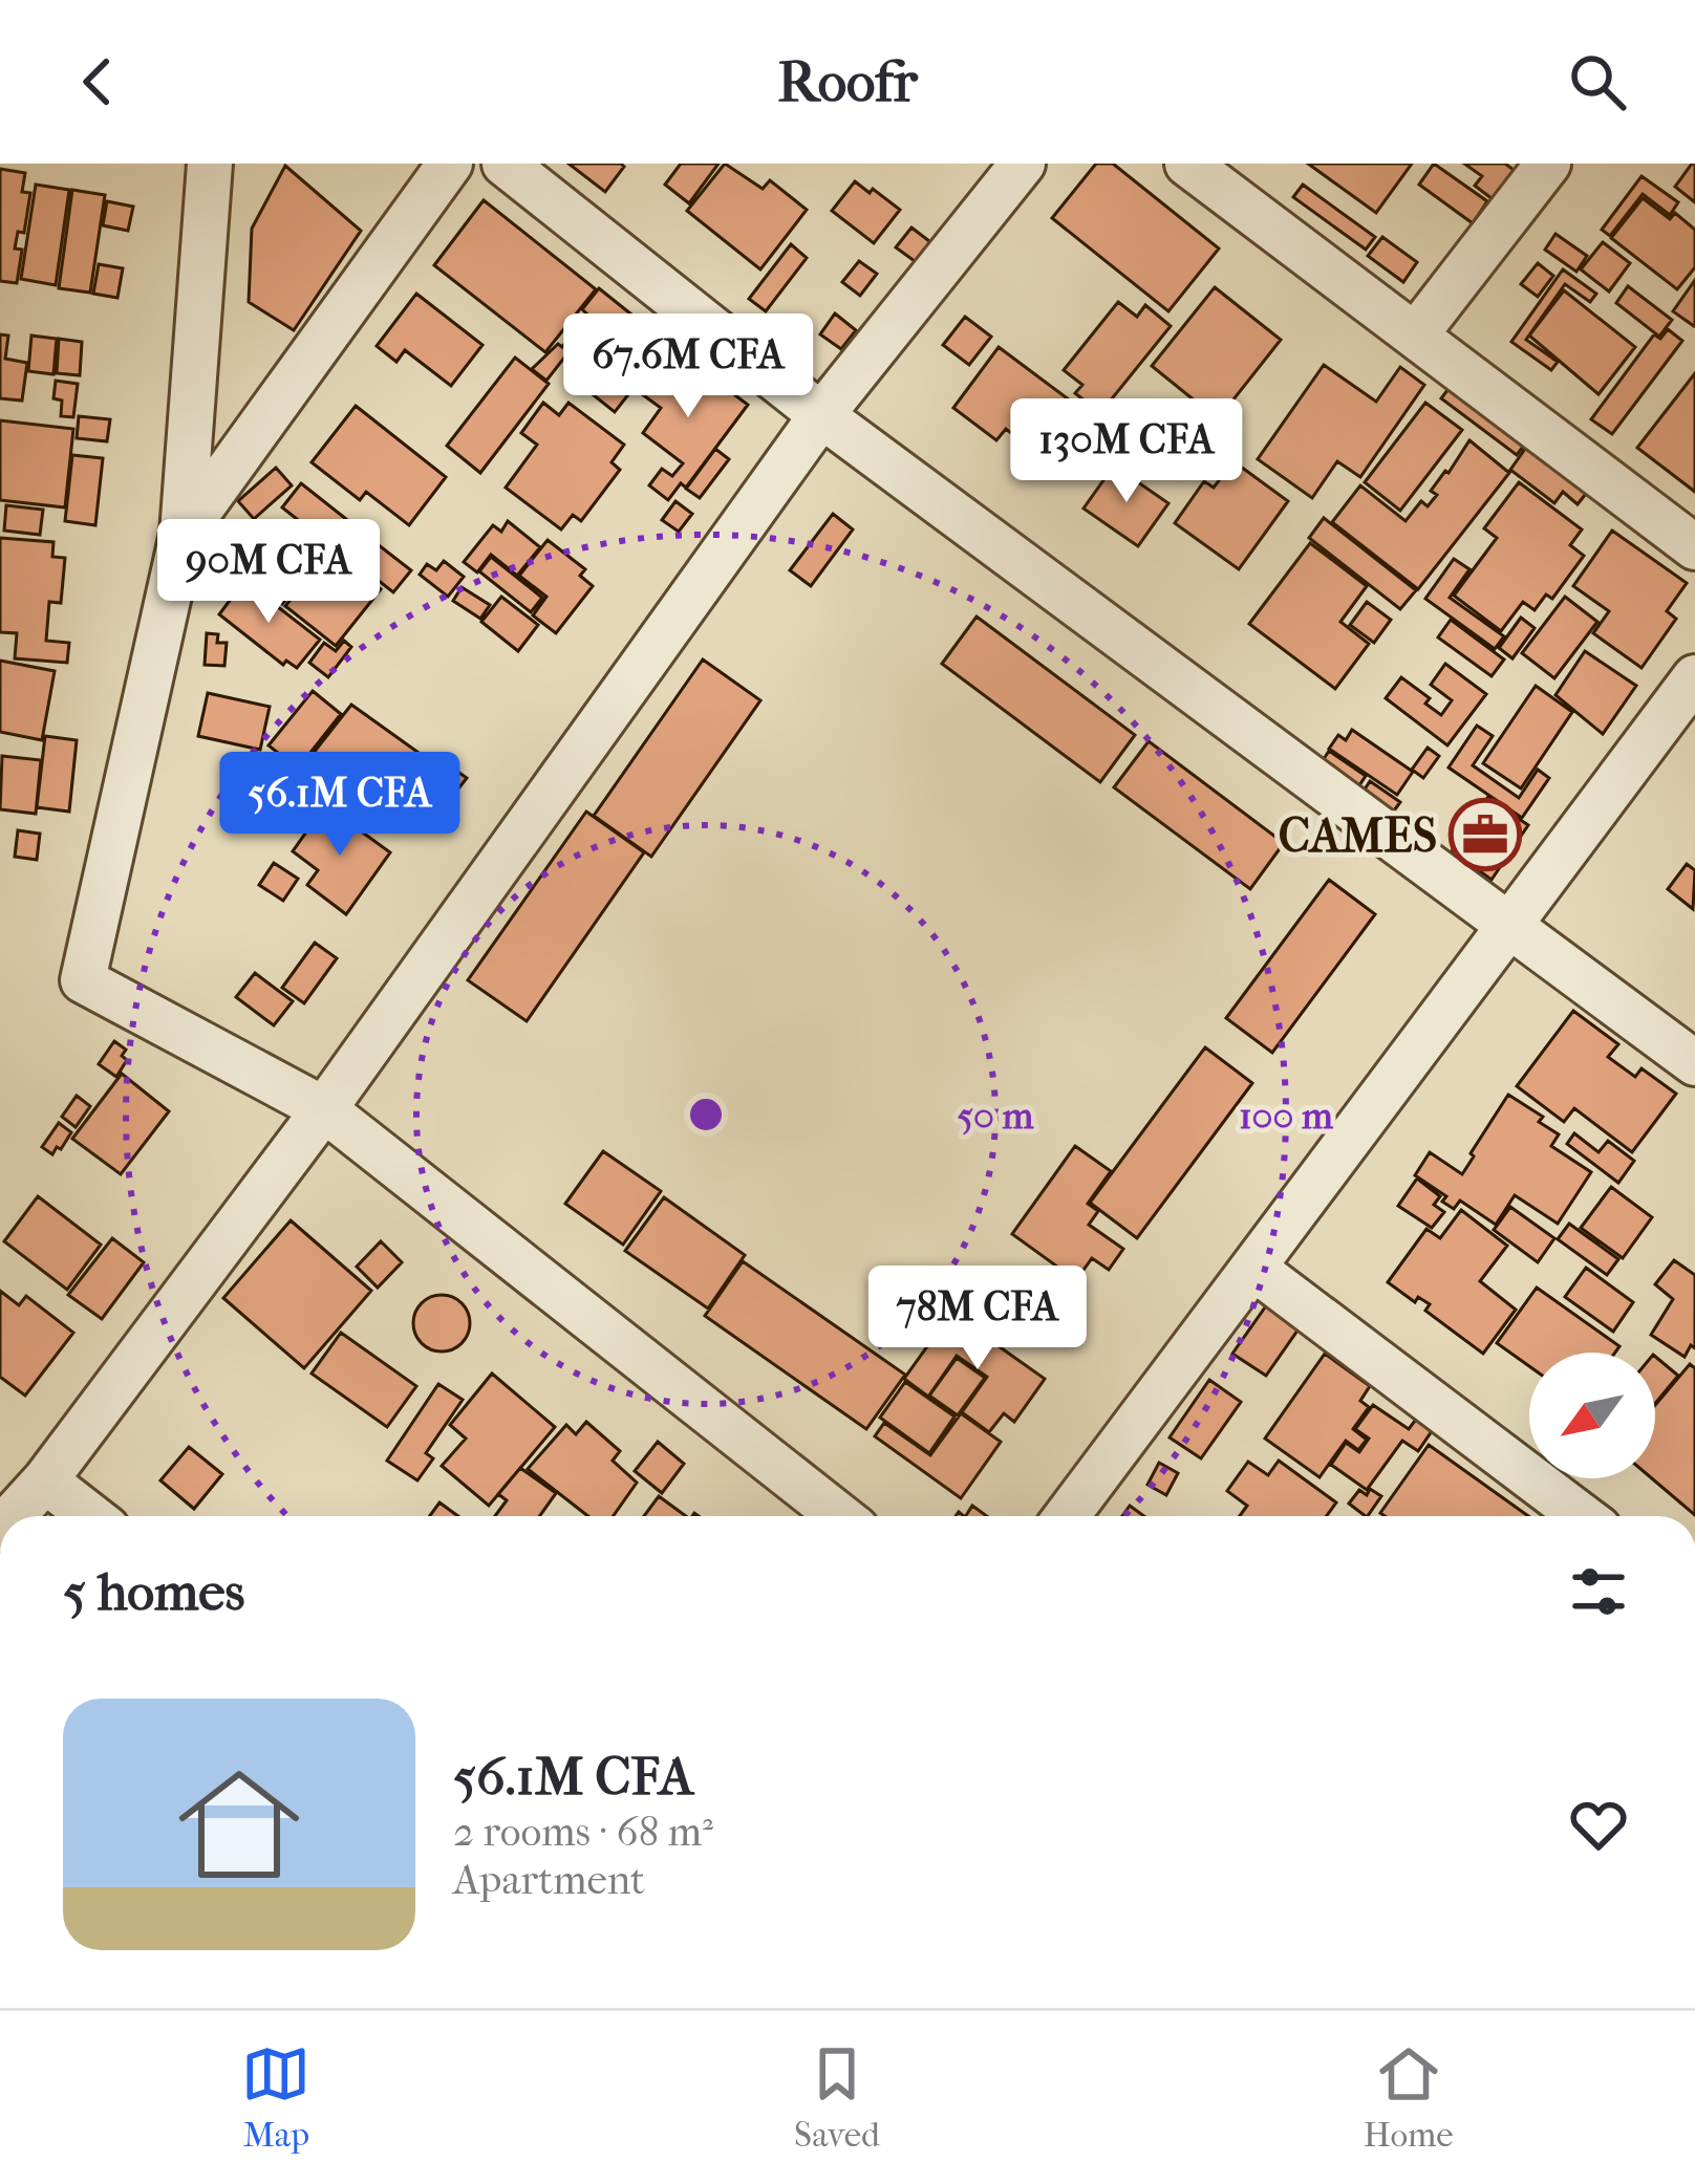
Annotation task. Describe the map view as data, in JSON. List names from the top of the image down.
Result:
{
  "places": {
    "office": ["CAMES"]
  },
  "north": "bottom left",
  "page": {
    "header": "Roofr",
    "price": [
      "67.6M CFA",
      "130M CFA",
      "90M CFA",
      "56.1M CFA",
      "78M CFA"
    ],
    "heading": "5 homes",
    "list": [
      {
        "name": "56.1M CFA",
        "note": "2 rooms · 68 m² · Apartment"
      }
    ],
    "tabs": ["Map", "Saved", "Home"]
  },
  "rings": ["50 m", "100 m"]
}
